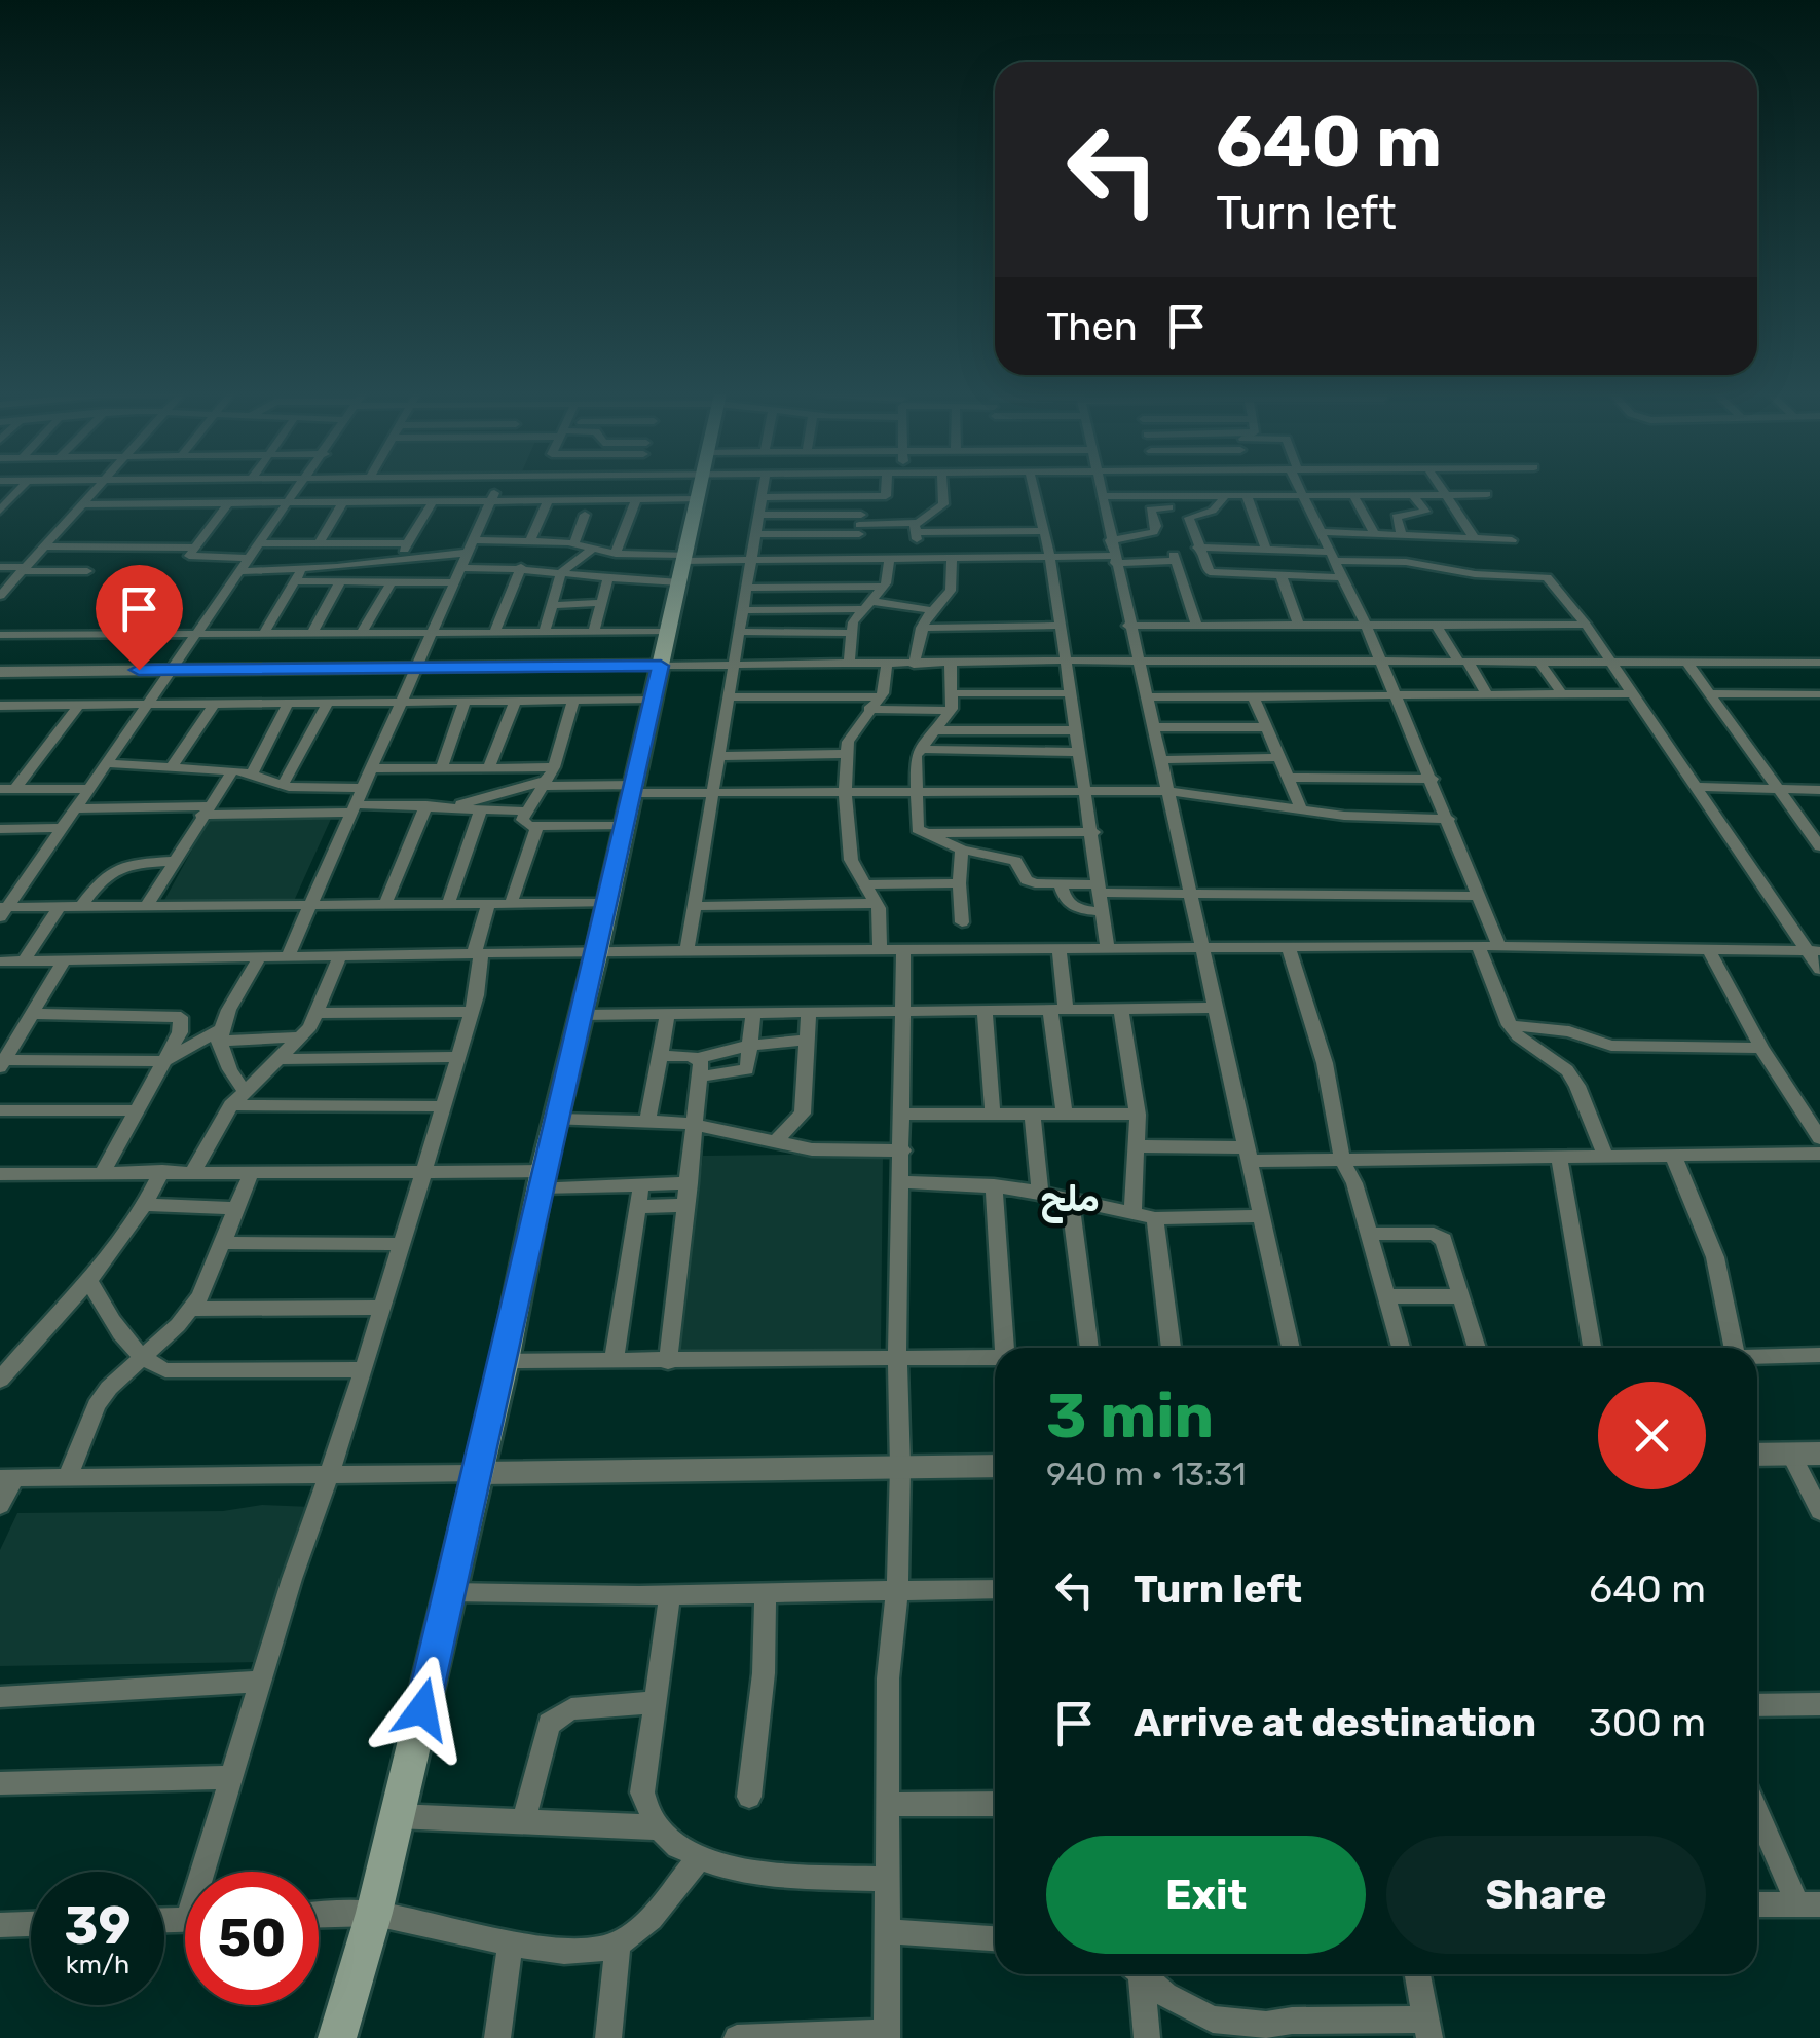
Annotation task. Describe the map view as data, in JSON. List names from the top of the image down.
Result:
{
  "districts": ["ملح"],
  "page": {
    "turn": ["640 m", "Turn left"],
    "then": "Then",
    "heading": ["3 min", "940 m · 13:31"],
    "list": [
      {
        "name": "Turn left",
        "value": "640 m"
      },
      {
        "name": "Arrive at destination",
        "value": "300 m"
      }
    ],
    "buttons": ["Exit", "Share"],
    "speed": "39 km/h",
    "limit": "50"
  }
}
